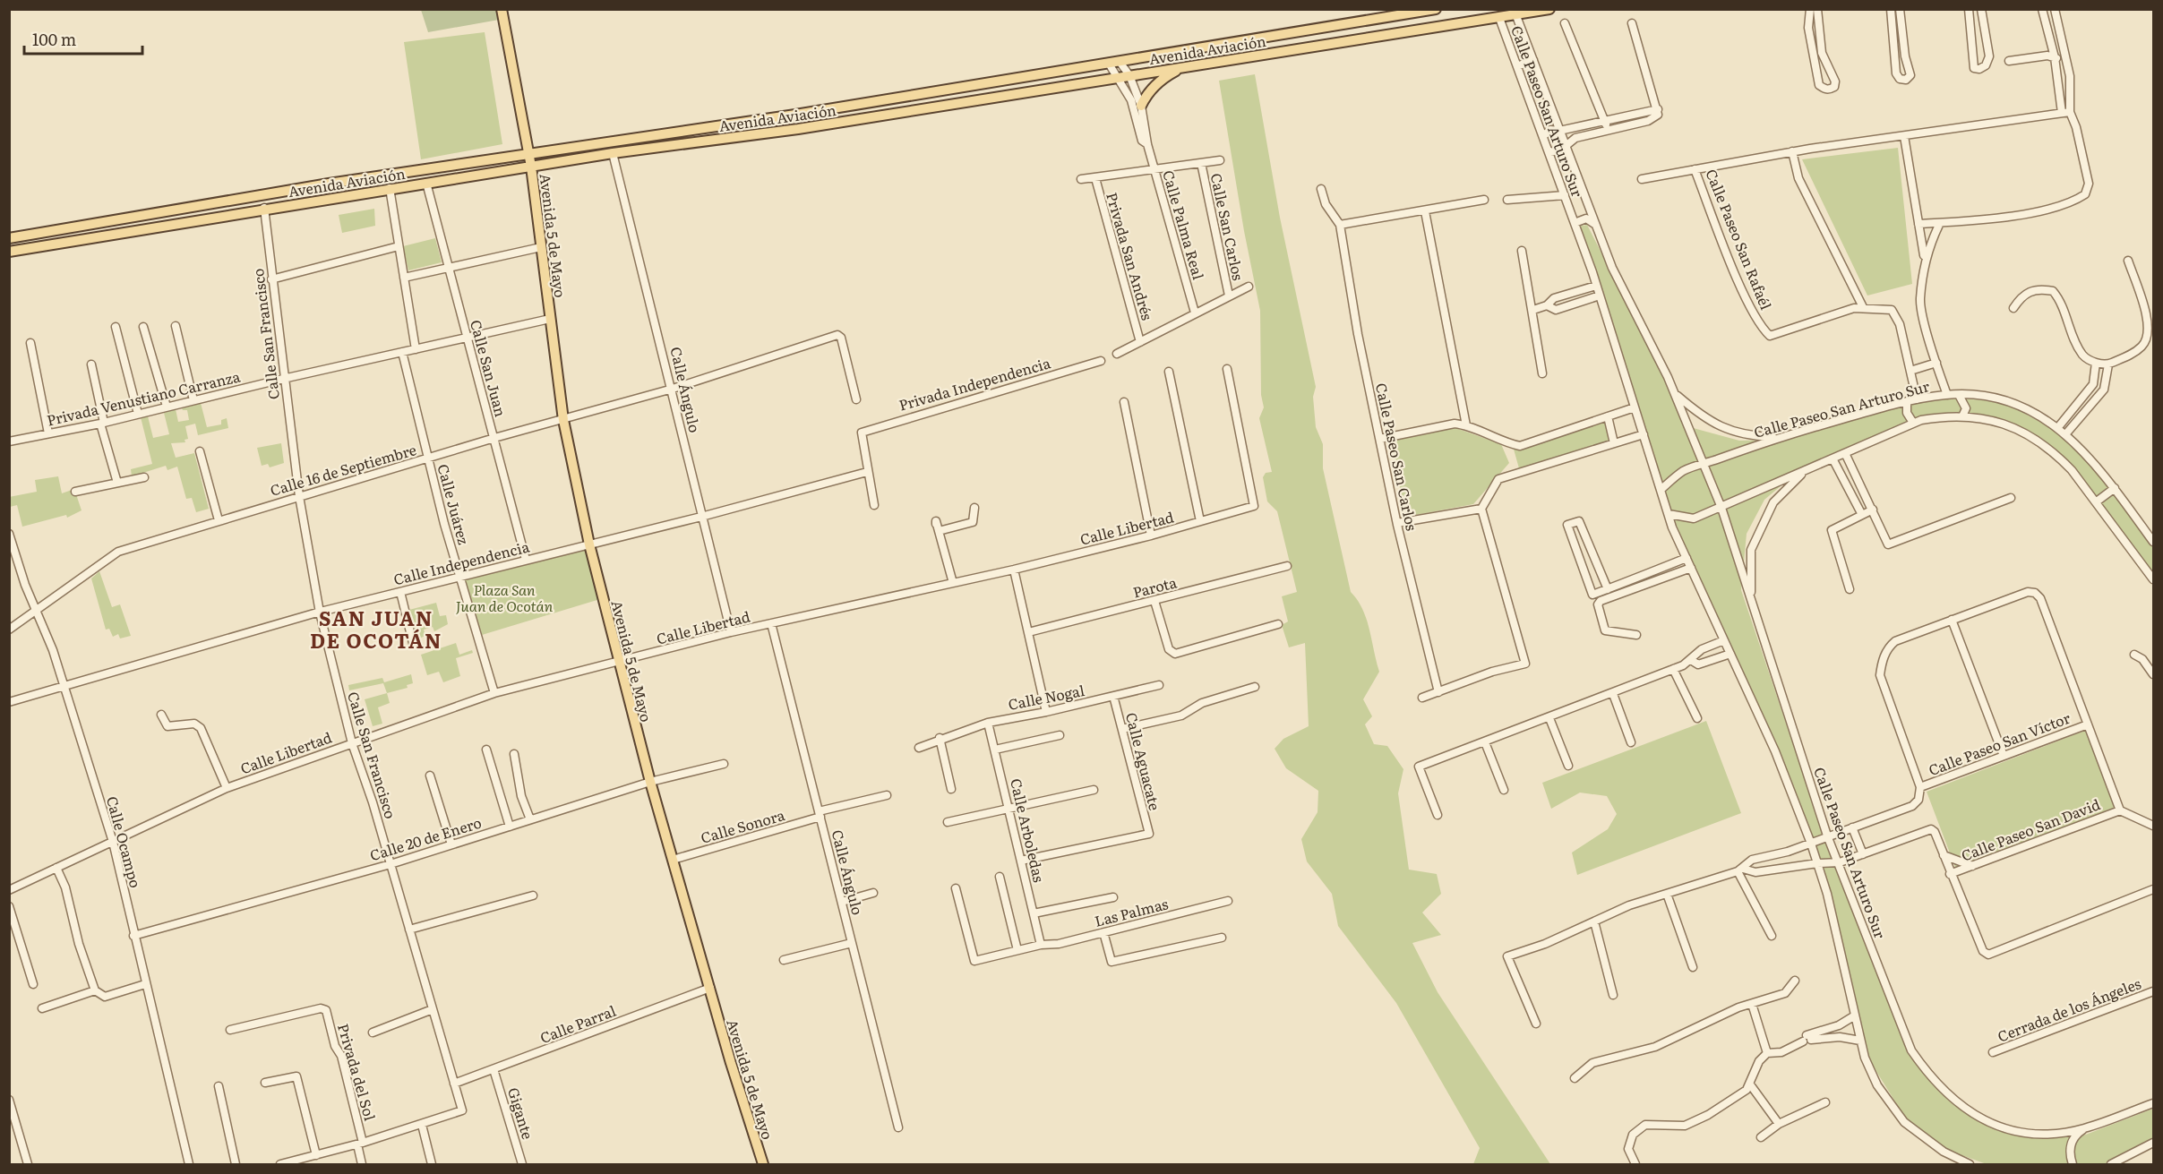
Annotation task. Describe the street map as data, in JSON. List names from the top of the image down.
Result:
{
  "streets": {
    "main road": ["Avenida Aviación", "Avenida 5 de Mayo"],
    "street": [
      "Calle Paseo San Arturo Sur",
      "Calle Palma Real",
      "Calle San Carlos",
      "Calle Paseo San Rafaél",
      "Privada San Andrés",
      "Calle San Francisco",
      "Calle San Juan",
      "Privada Independencia",
      "Calle Ángulo",
      "Privada Venustiano Carranza",
      "Calle Paseo San Carlos",
      "Calle 16 de Septiembre",
      "Calle Juárez",
      "Calle Libertad",
      "Calle Independencia",
      "Parota",
      "Calle Nogal",
      "Calle Paseo San Víctor",
      "Calle Aguacate",
      "Calle Sonora",
      "Calle Paseo San David",
      "Calle Arboledas",
      "Calle 20 de Enero",
      "Calle Ocampo",
      "Las Palmas",
      "Cerrada de los Ángeles",
      "Calle Parral",
      "Privada del Sol",
      "Gigante"
    ]
  },
  "crossings": [
    ["Avenida Aviación", "Calle Paseo San Arturo Sur"],
    ["Avenida Aviación", "Calle Palma Real"],
    ["Avenida Aviación", "Avenida 5 de Mayo"],
    ["Avenida Aviación", "Calle San Francisco"],
    ["Avenida Aviación", "Calle San Juan"],
    ["Avenida Aviación", "Calle Ángulo"],
    ["Calle Paseo San Arturo Sur", "Calle Paseo San Rafaél"],
    ["Calle Paseo San Arturo Sur", "Calle Paseo San Víctor"],
    ["Avenida 5 de Mayo", "Privada Venustiano Carranza"],
    ["Avenida 5 de Mayo", "Calle 16 de Septiembre"],
    ["Avenida 5 de Mayo", "Calle Libertad"],
    ["Avenida 5 de Mayo", "Calle Independencia"],
    ["Avenida 5 de Mayo", "Calle Sonora"],
    ["Avenida 5 de Mayo", "Calle 20 de Enero"],
    ["Avenida 5 de Mayo", "Calle Parral"],
    ["Calle San Francisco", "Privada Venustiano Carranza"],
    ["Calle San Francisco", "Calle 16 de Septiembre"],
    ["Calle San Francisco", "Calle Libertad"],
    ["Calle San Francisco", "Calle Independencia"],
    ["Calle San Francisco", "Calle 20 de Enero"],
    ["Calle San Francisco", "Calle Parral"],
    ["Calle San Juan", "Privada Venustiano Carranza"],
    ["Calle San Juan", "Calle 16 de Septiembre"],
    ["Calle San Juan", "Calle Independencia"],
    ["Privada Independencia", "Calle Independencia"],
    ["Calle Ángulo", "Calle 16 de Septiembre"],
    ["Calle Ángulo", "Calle Libertad"],
    ["Calle Ángulo", "Calle Independencia"],
    ["Calle Ángulo", "Calle Sonora"],
    ["Privada Venustiano Carranza", "Calle Juárez"],
    ["Calle 16 de Septiembre", "Calle Juárez"],
    ["Calle 16 de Septiembre", "Calle Ocampo"],
    ["Calle Juárez", "Calle Libertad"],
    ["Calle Juárez", "Calle Independencia"],
    ["Calle Libertad", "Calle Ocampo"],
    ["Calle Independencia", "Calle Ocampo"],
    ["Calle Nogal", "Calle Aguacate"],
    ["Calle Nogal", "Calle Arboledas"],
    ["Calle Paseo San Víctor", "Calle Paseo San David"],
    ["Calle Aguacate", "Calle Arboledas"],
    ["Calle Arboledas", "Las Palmas"],
    ["Calle 20 de Enero", "Calle Ocampo"],
    ["Calle Parral", "Gigante"]
  ],
  "districts": ["SAN JUAN DE OCOTÁN"],
  "parks": ["Plaza San Juan de Ocotán"],
  "scale_bar": "100 m"
}
